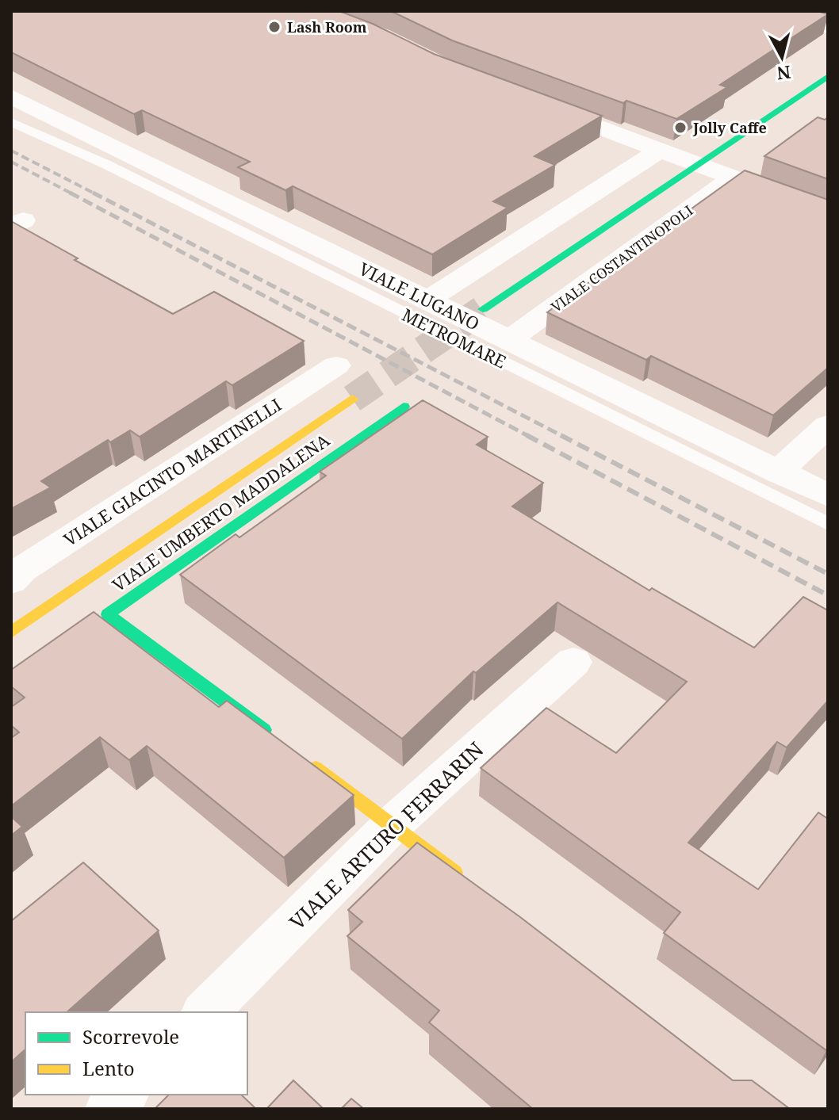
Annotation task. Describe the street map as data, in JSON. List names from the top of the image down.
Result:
{
  "streets": {
    "street": [
      "VIALE COSTANTINOPOLI",
      "VIALE LUGANO",
      "VIALE GIACINTO MARTINELLI",
      "VIALE UMBERTO MADDALENA",
      "VIALE ARTURO FERRARIN"
    ],
    "lane": ["METROMARE"]
  },
  "crossings": [
    ["VIALE COSTANTINOPOLI", "VIALE LUGANO"]
  ],
  "places": ["Lash Room", "Jolly Caffe"],
  "legend": ["Scorrevole", "Lento"],
  "north": "bottom"
}
